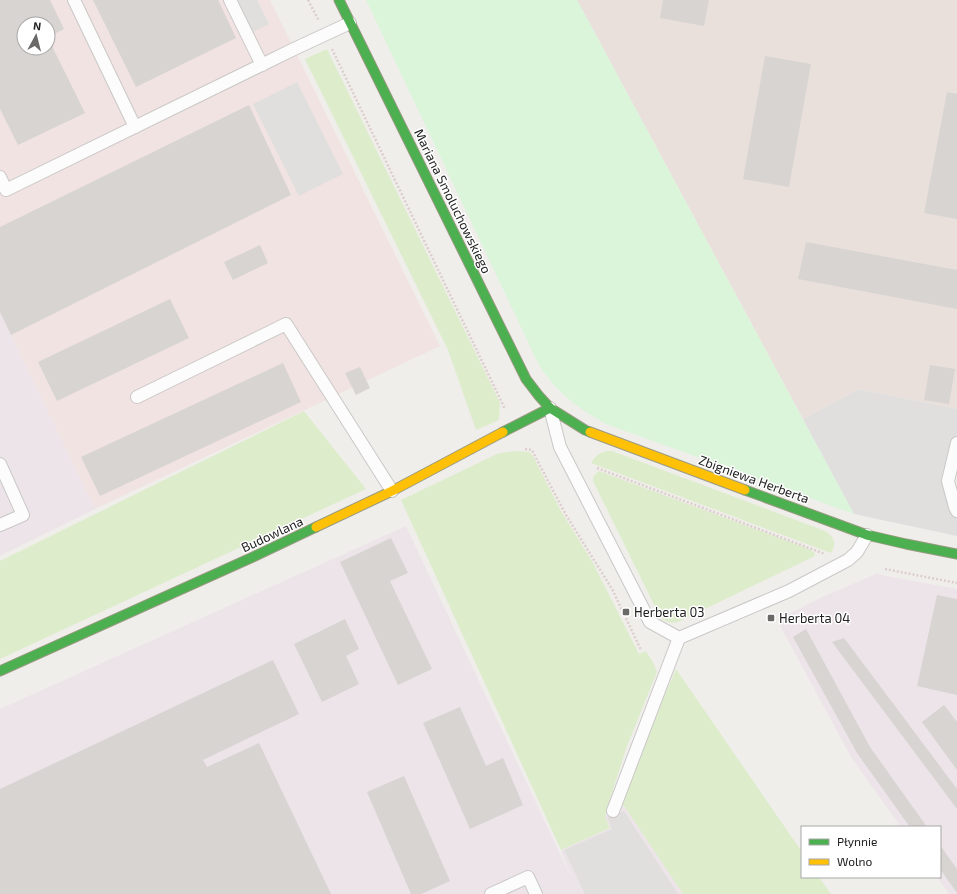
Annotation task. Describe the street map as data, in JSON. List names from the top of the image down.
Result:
{
  "streets": {
    "street": ["Mariana Smoluchowskiego", "Zbigniewa Herberta", "Budowlana"]
  },
  "crossings": [
    ["Mariana Smoluchowskiego", "Zbigniewa Herberta"],
    ["Mariana Smoluchowskiego", "Budowlana"],
    ["Zbigniewa Herberta", "Budowlana"]
  ],
  "places": {
    "transit": ["Herberta 03", "Herberta 04"]
  },
  "legend": ["Płynnie", "Wolno"],
  "north": "top"
}
